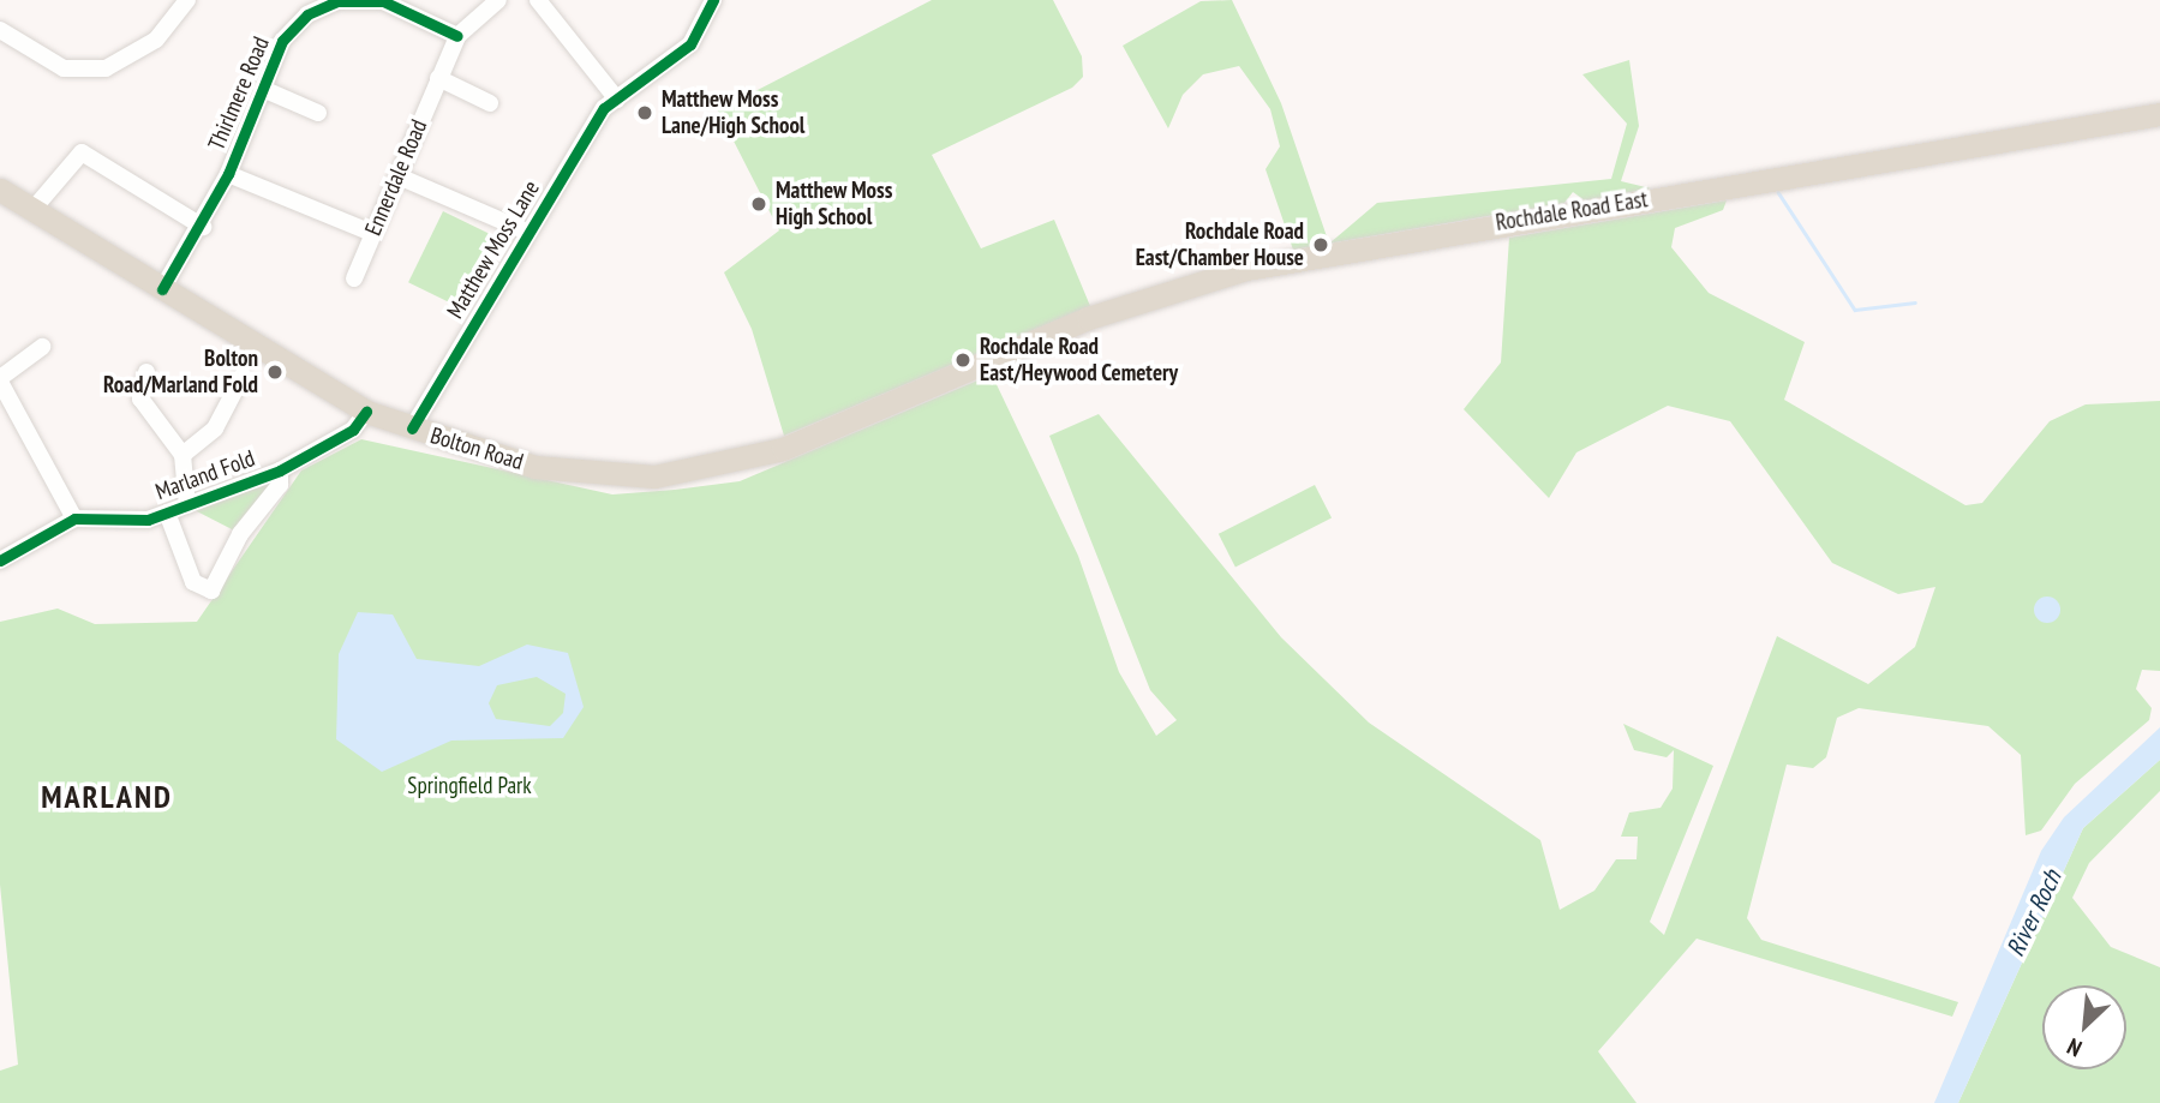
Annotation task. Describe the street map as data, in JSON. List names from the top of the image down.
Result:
{
  "streets": {
    "highway": ["Rochdale Road East", "Bolton Road"],
    "street": [
      "Thirlmere Road",
      "Ennerdale Road",
      "Matthew Moss Lane",
      "Marland Fold"
    ]
  },
  "crossings": [
    ["Thirlmere Road", "Ennerdale Road"],
    ["Thirlmere Road", "Bolton Road"],
    ["Rochdale Road East", "Bolton Road"],
    ["Matthew Moss Lane", "Bolton Road"],
    ["Bolton Road", "Marland Fold"]
  ],
  "districts": ["MARLAND"],
  "water": ["River Roch"],
  "parks": ["Springfield Park"],
  "places": [
    "Matthew Moss Lane/High School",
    "Matthew Moss High School",
    "Rochdale Road East/Chamber House",
    "Rochdale Road East/Heywood Cemetery",
    "Bolton Road/Marland Fold"
  ],
  "north": "bottom left"
}
